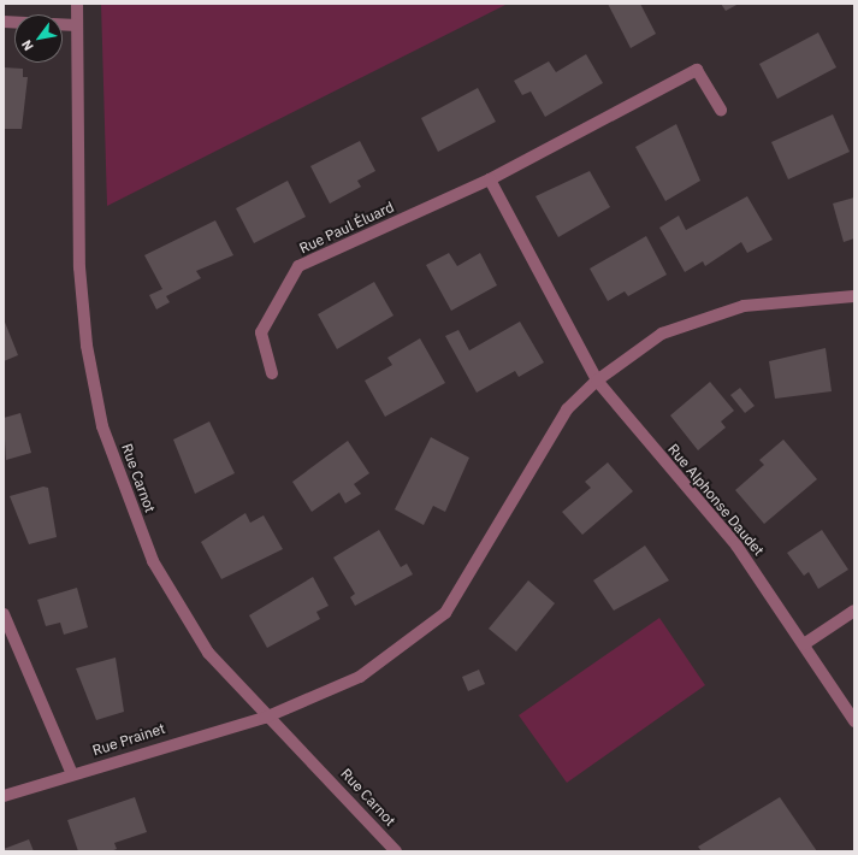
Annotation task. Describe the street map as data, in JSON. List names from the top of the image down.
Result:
{
  "streets": {
    "street": [
      "Rue Paul Éluard",
      "Rue Carnot",
      "Rue Alphonse Daudet",
      "Rue Prainet"
    ]
  },
  "crossings": [
    ["Rue Carnot", "Rue Prainet"],
    ["Rue Alphonse Daudet", "Rue Prainet"]
  ],
  "north": "bottom left"
}
